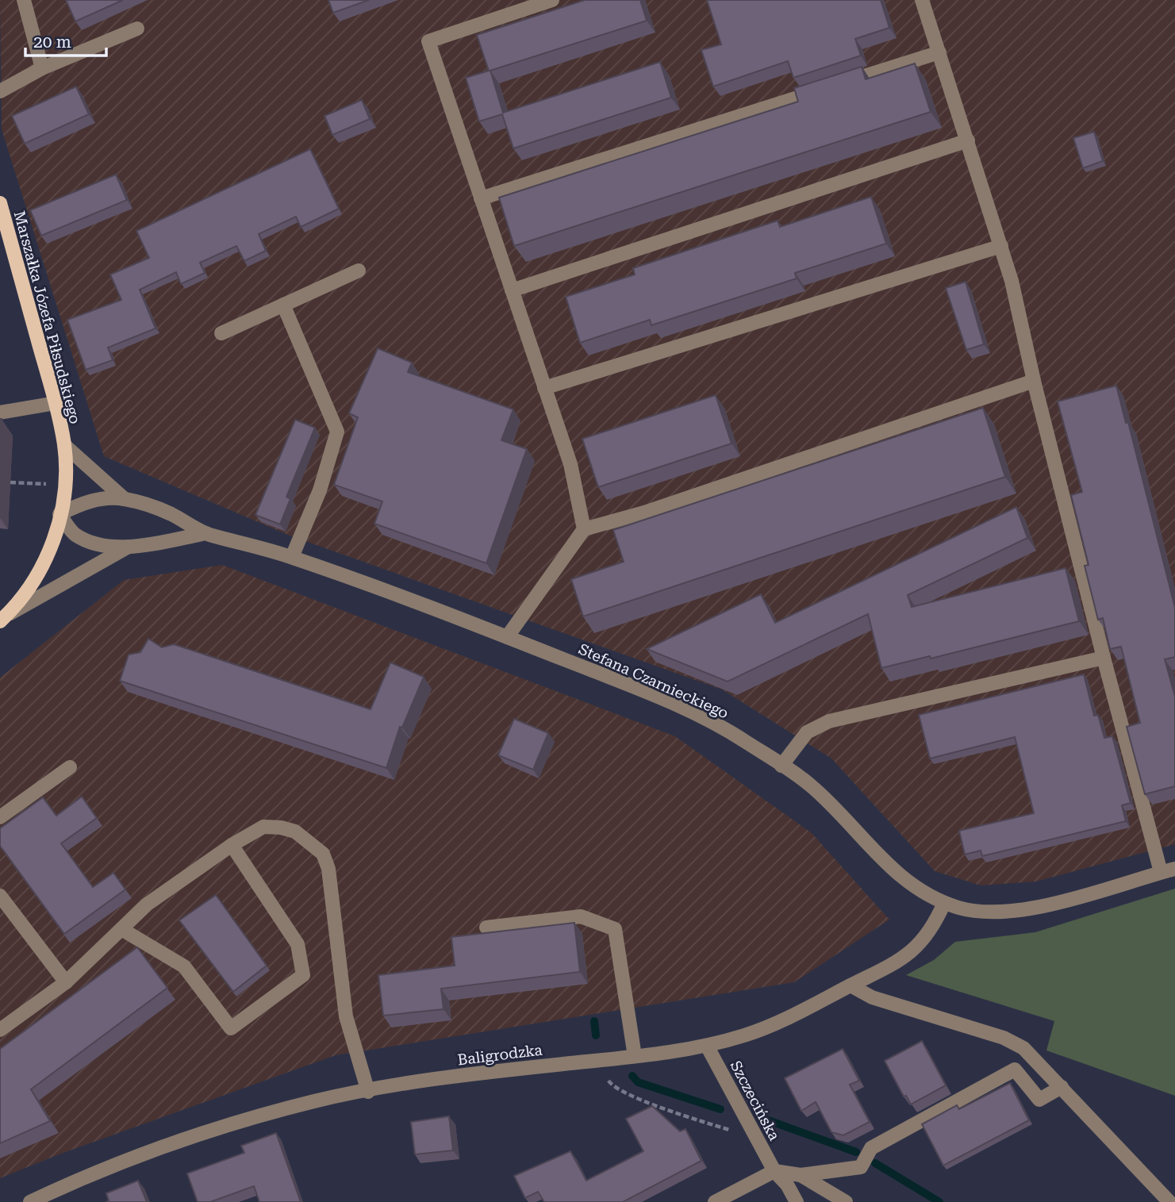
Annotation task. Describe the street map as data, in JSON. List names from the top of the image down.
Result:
{
  "streets": {
    "main road": ["Marszałka Józefa Piłsudskiego"],
    "street": ["Stefana Czarnieckiego", "Baligrodzka", "Szczecińska"]
  },
  "crossings": [
    ["Marszałka Józefa Piłsudskiego", "Stefana Czarnieckiego"],
    ["Stefana Czarnieckiego", "Baligrodzka"],
    ["Baligrodzka", "Szczecińska"]
  ],
  "scale_bar": "20 m"
}
